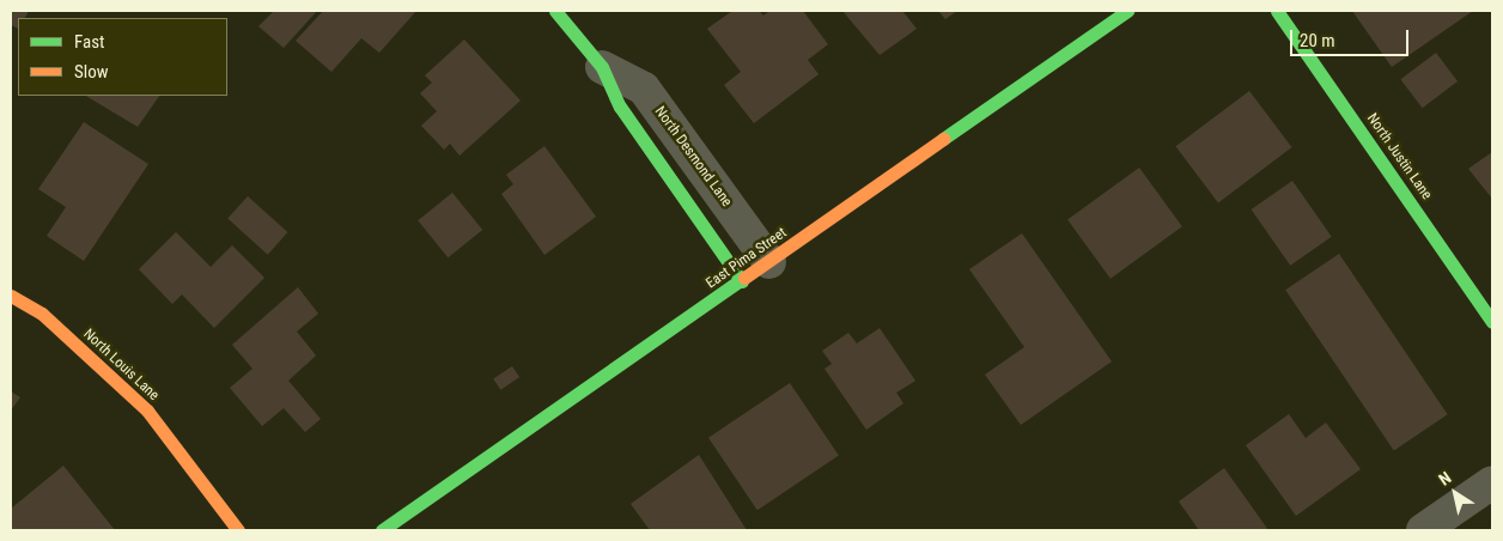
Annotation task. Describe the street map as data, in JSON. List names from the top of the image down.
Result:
{
  "streets": {
    "street": [
      "North Desmond Lane",
      "North Justin Lane",
      "East Pima Street",
      "North Louis Lane"
    ]
  },
  "crossings": [
    ["North Desmond Lane", "East Pima Street"]
  ],
  "legend": ["Fast", "Slow"],
  "scale_bar": "20 m",
  "north": "top left"
}
